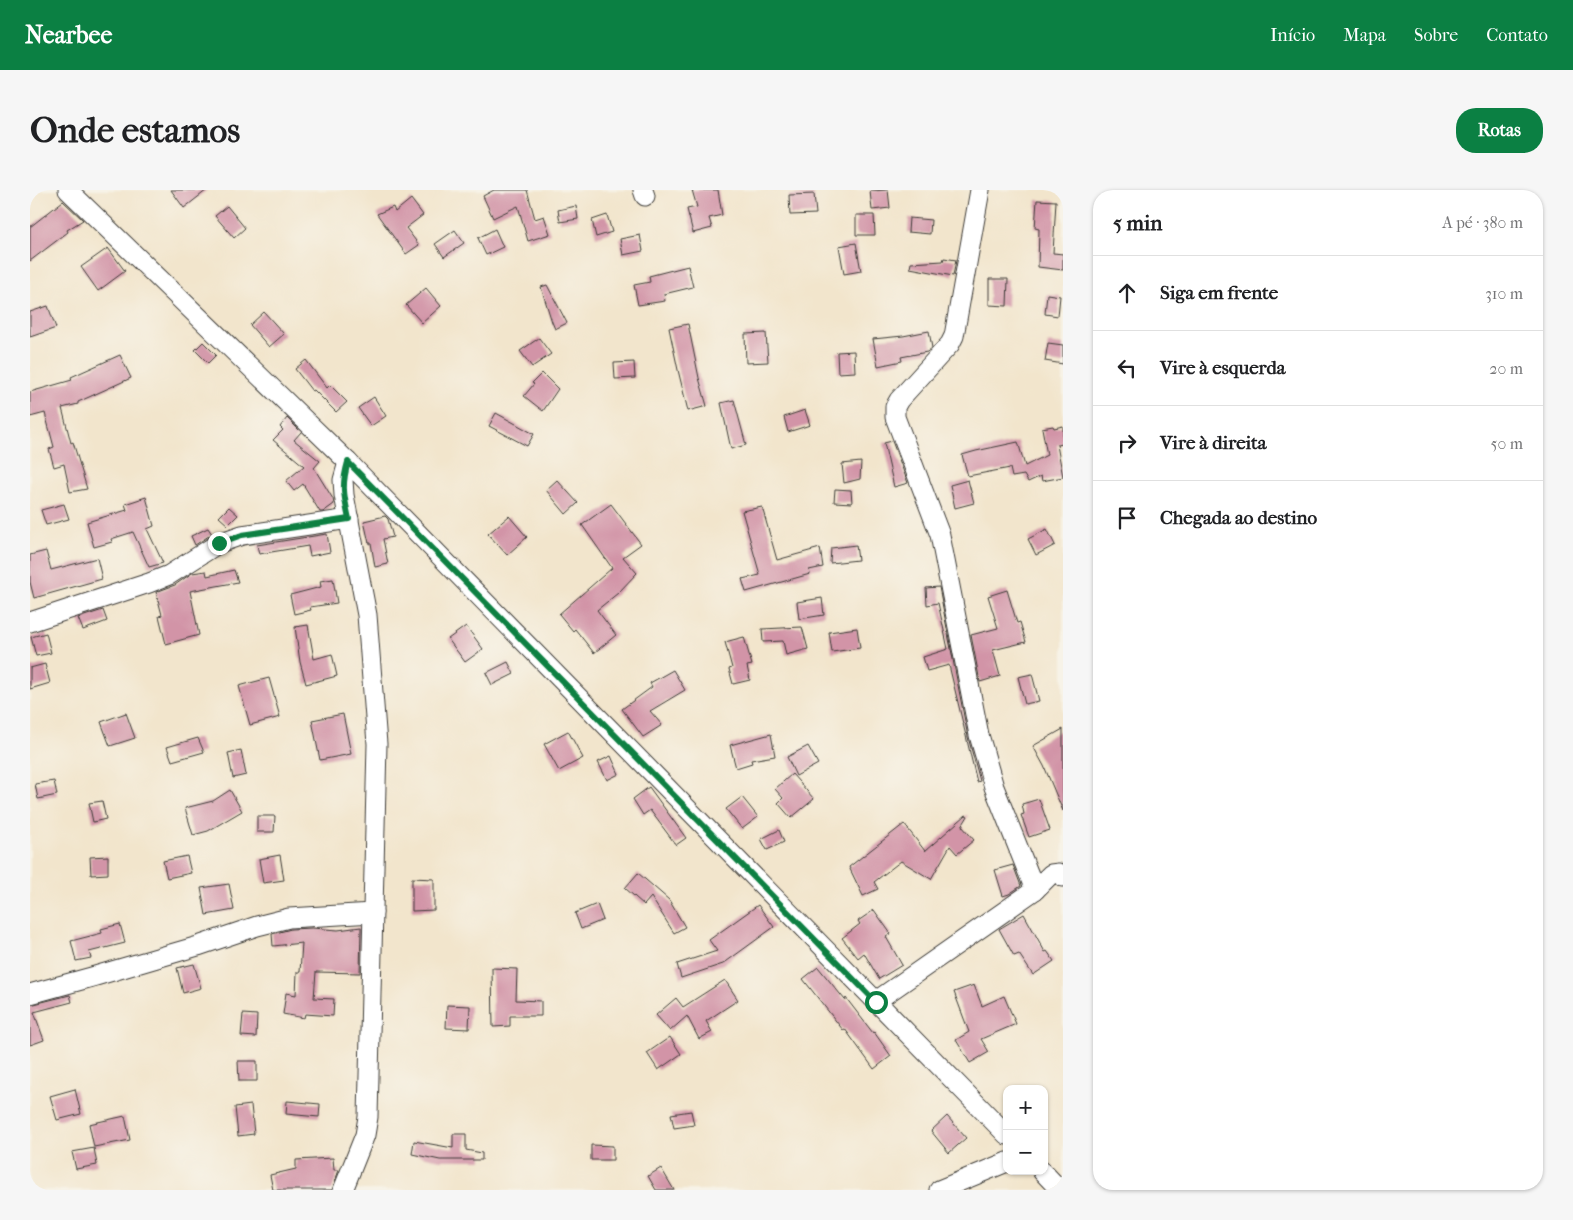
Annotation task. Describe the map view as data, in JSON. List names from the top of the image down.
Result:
{
  "page": {
    "header": "Nearbee",
    "nav": [
      "Início",
      "Mapa",
      "Sobre",
      "Contato"
    ],
    "buttons": "Rotas",
    "title": "Onde estamos",
    "heading": ["5 min", "A pé · 380 m"],
    "list": [
      ["Siga em frente", "310 m"],
      ["Vire à esquerda", "20 m"],
      ["Vire à direita", "50 m"],
      "Chegada ao destino"
    ],
    "map_buttons": ["+", "−"]
  }
}
